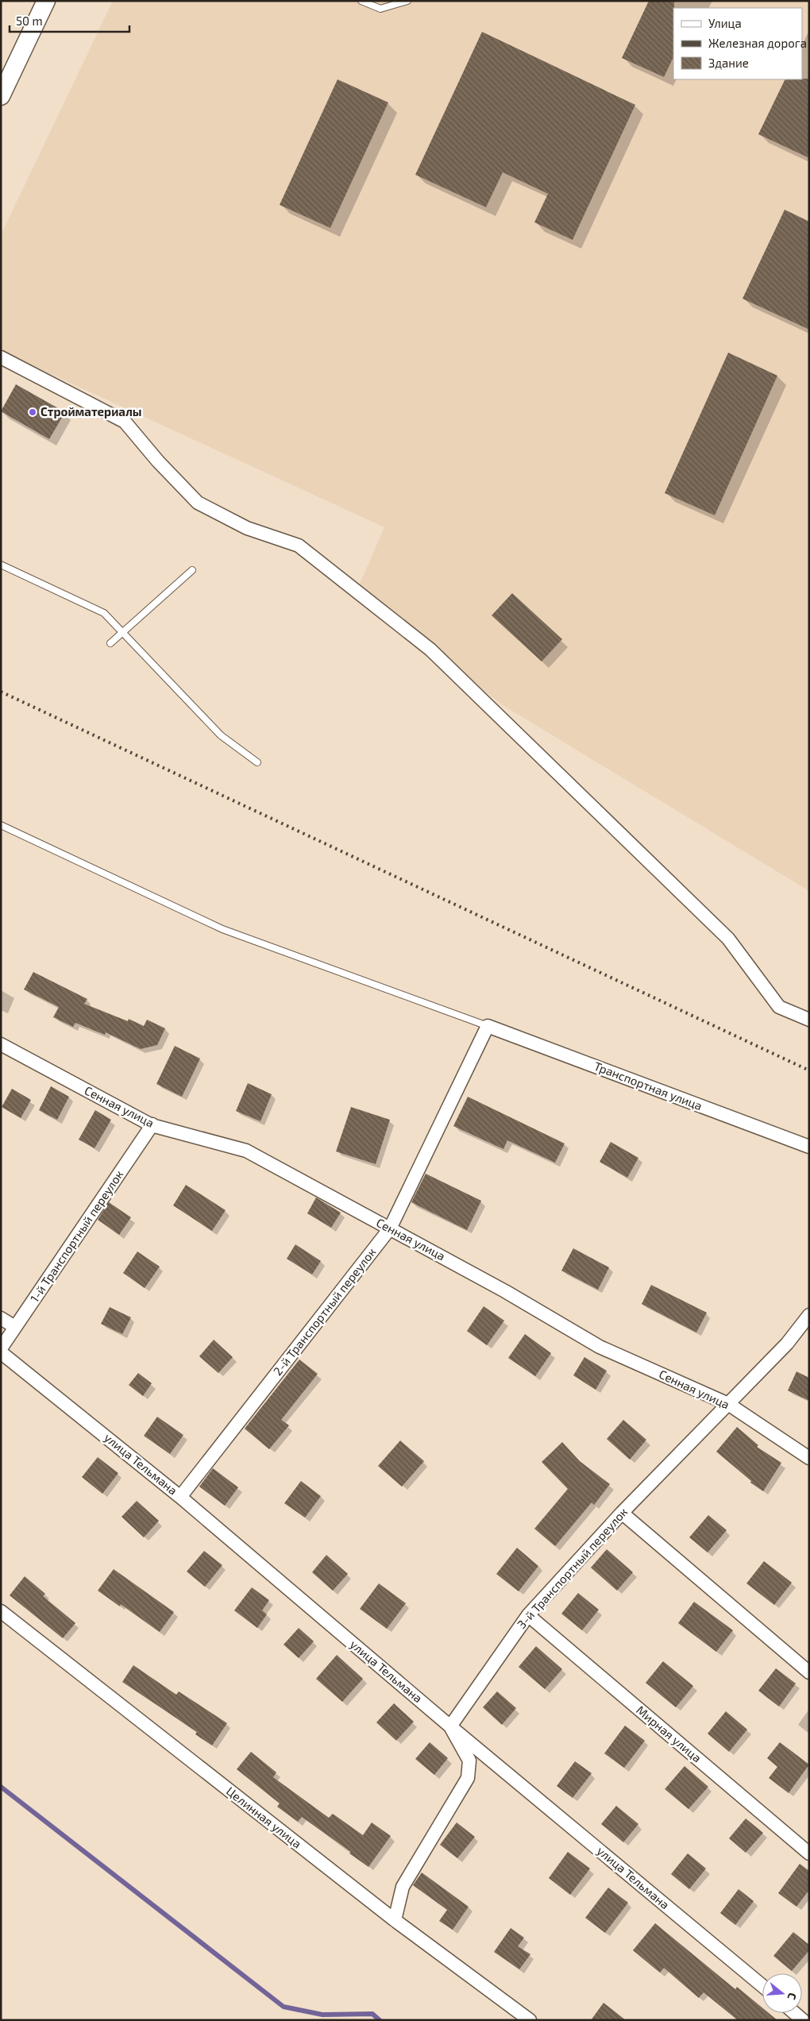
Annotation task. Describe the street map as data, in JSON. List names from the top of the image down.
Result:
{
  "streets": {
    "street": [
      "Транспортная улица",
      "Сенная улица",
      "1-й Транспортный переулок",
      "2-й Транспортный переулок",
      "улица Тельмана",
      "3-й Транспортный переулок",
      "Мирная улица",
      "Целинная улица"
    ]
  },
  "crossings": [
    ["Транспортная улица", "2-й Транспортный переулок"],
    ["Сенная улица", "1-й Транспортный переулок"],
    ["Сенная улица", "2-й Транспортный переулок"],
    ["Сенная улица", "3-й Транспортный переулок"],
    ["2-й Транспортный переулок", "улица Тельмана"],
    ["улица Тельмана", "3-й Транспортный переулок"],
    ["3-й Транспортный переулок", "Мирная улица"]
  ],
  "places": ["Стройматериалы"],
  "legend": ["Улица", "Железная дорога", "Здание"],
  "scale_bar": "50 m",
  "north": "right"
}
